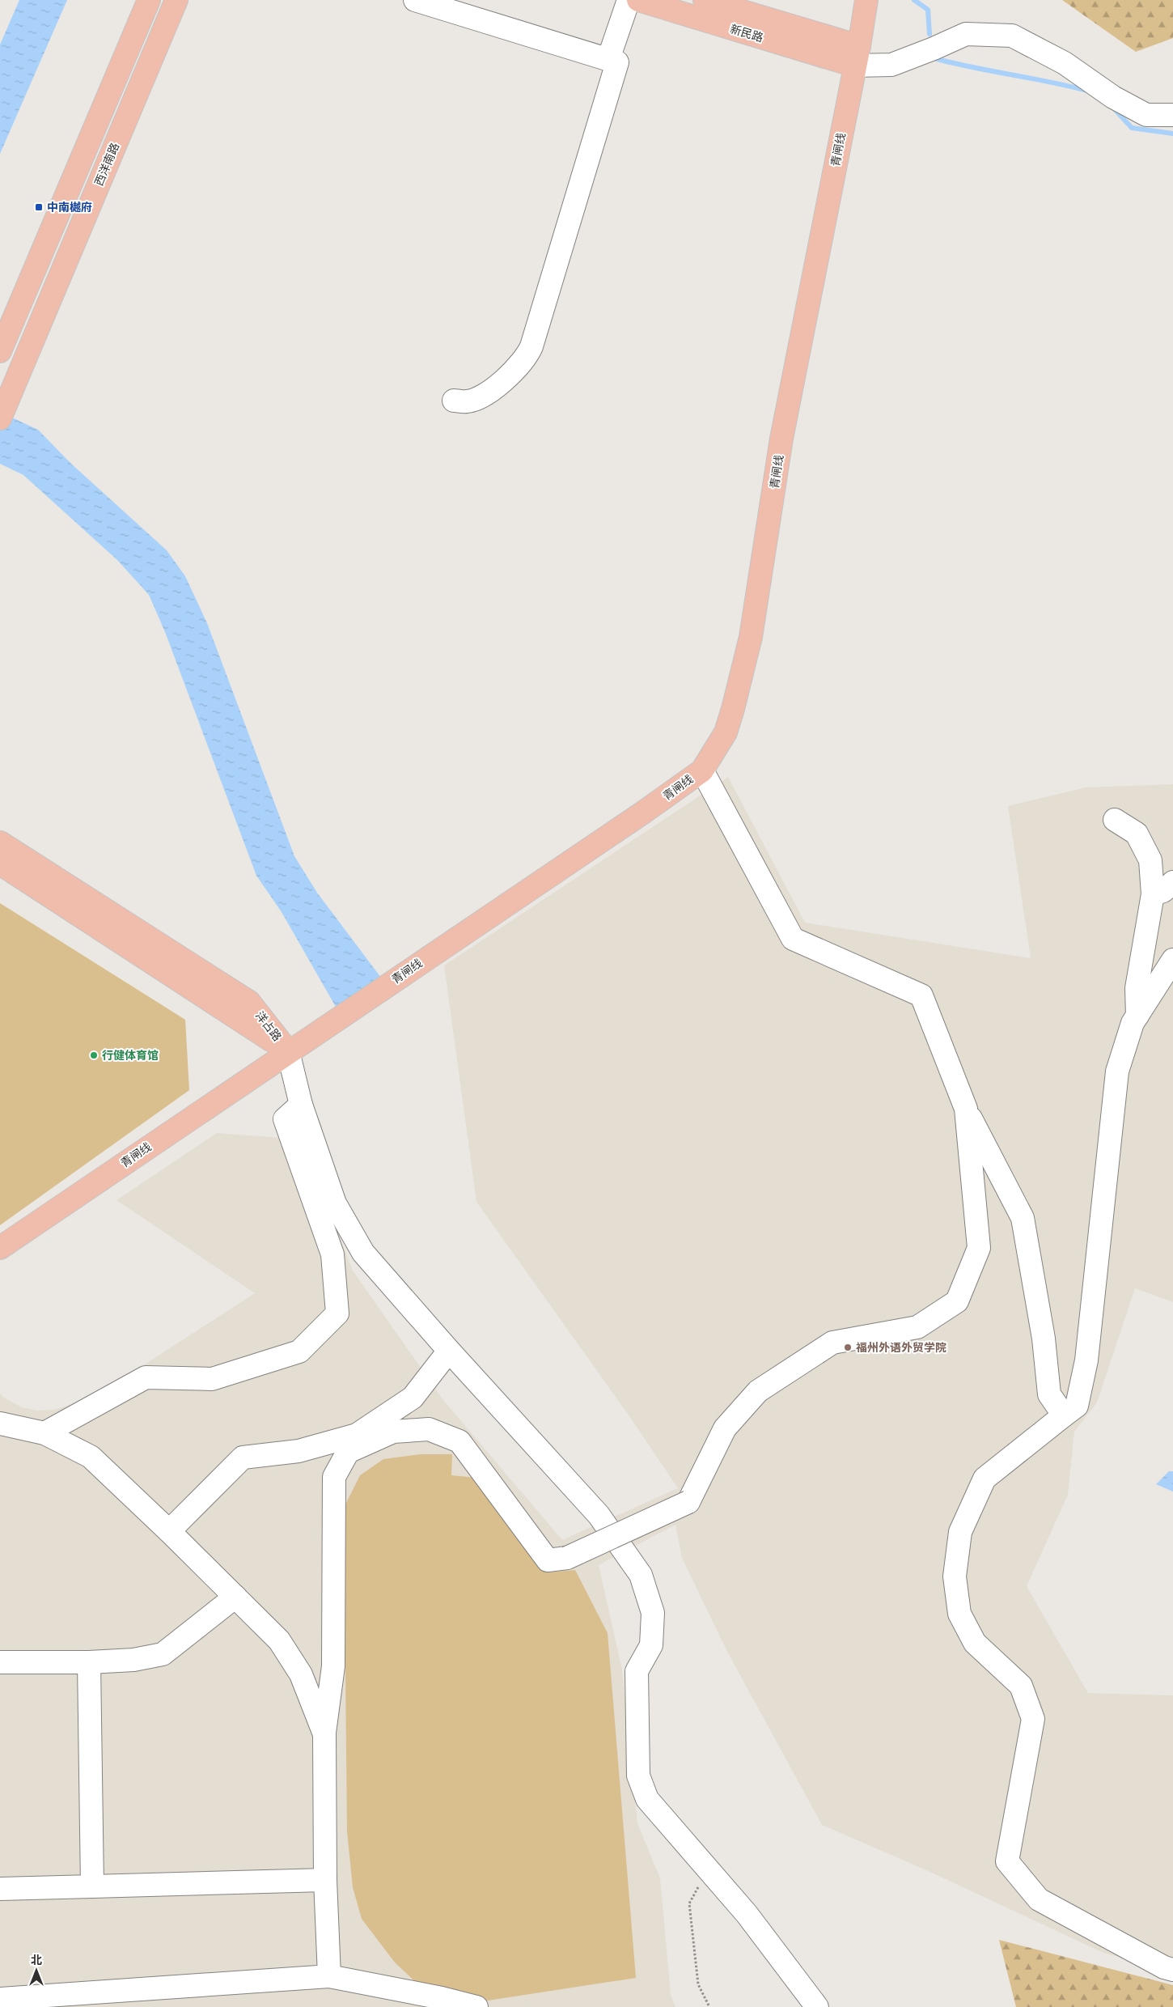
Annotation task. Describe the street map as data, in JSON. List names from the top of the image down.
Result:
{
  "streets": {
    "main road": [
      "新民路",
      "青闸线",
      "西洋南路",
      "洋占路"
    ]
  },
  "crossings": [
    ["新民路", "青闸线"],
    ["青闸线", "洋占路"]
  ],
  "places": {
    "transit": ["中南樾府"],
    "other": ["行健体育馆", "福州外语外贸学院"]
  },
  "north": "top"
}
